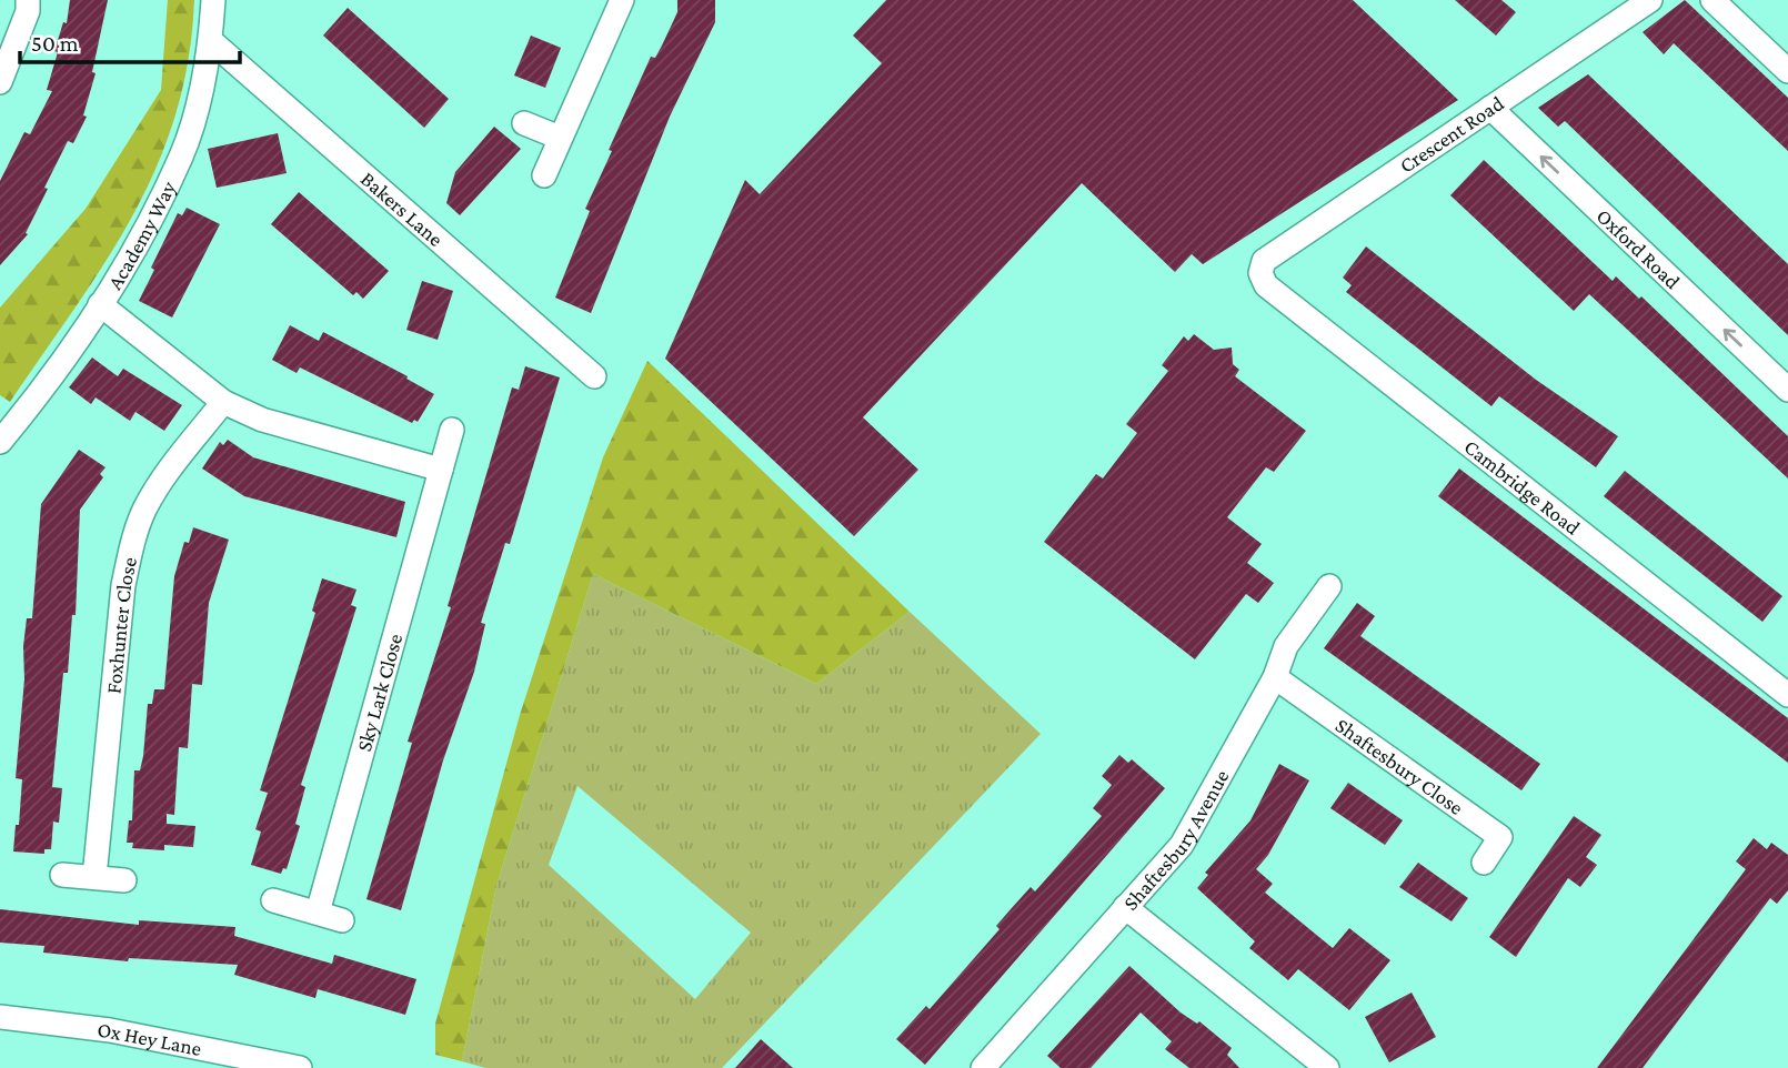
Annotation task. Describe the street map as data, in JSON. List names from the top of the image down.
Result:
{
  "streets": {
    "street": [
      "Crescent Road",
      "Bakers Lane",
      "Academy Way",
      "Oxford Road",
      "Cambridge Road",
      "Foxhunter Close",
      "Sky Lark Close",
      "Shaftesbury Close",
      "Shaftesbury Avenue",
      "Ox Hey Lane"
    ]
  },
  "crossings": [
    ["Crescent Road", "Oxford Road"],
    ["Crescent Road", "Cambridge Road"],
    ["Bakers Lane", "Academy Way"],
    ["Shaftesbury Close", "Shaftesbury Avenue"]
  ],
  "one_way": ["Oxford Road"],
  "scale_bar": "50 m"
}
